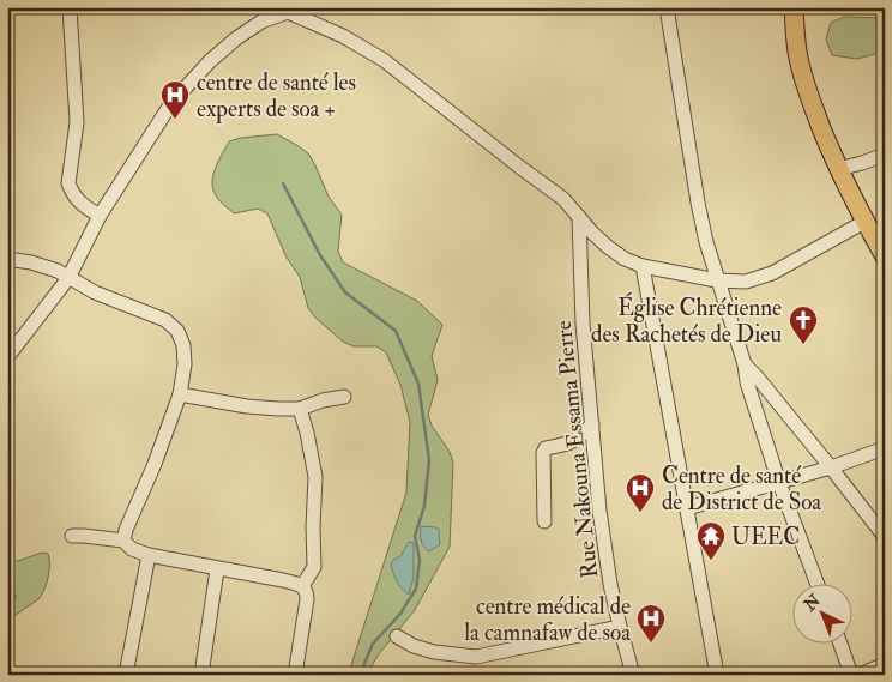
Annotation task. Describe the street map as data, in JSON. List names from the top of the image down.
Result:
{
  "streets": {
    "street": ["Rue Nakouna Essama Pierre"]
  },
  "places": {
    "hospital": ["centre de santé les experts de soa +", "Centre de santé de District de Soa", "centre médical de la camnafaw de soa"],
    "church": ["Église Chrétienne des Rachetés de Dieu"],
    "temple": ["UEEC"]
  },
  "north": "top left"
}
